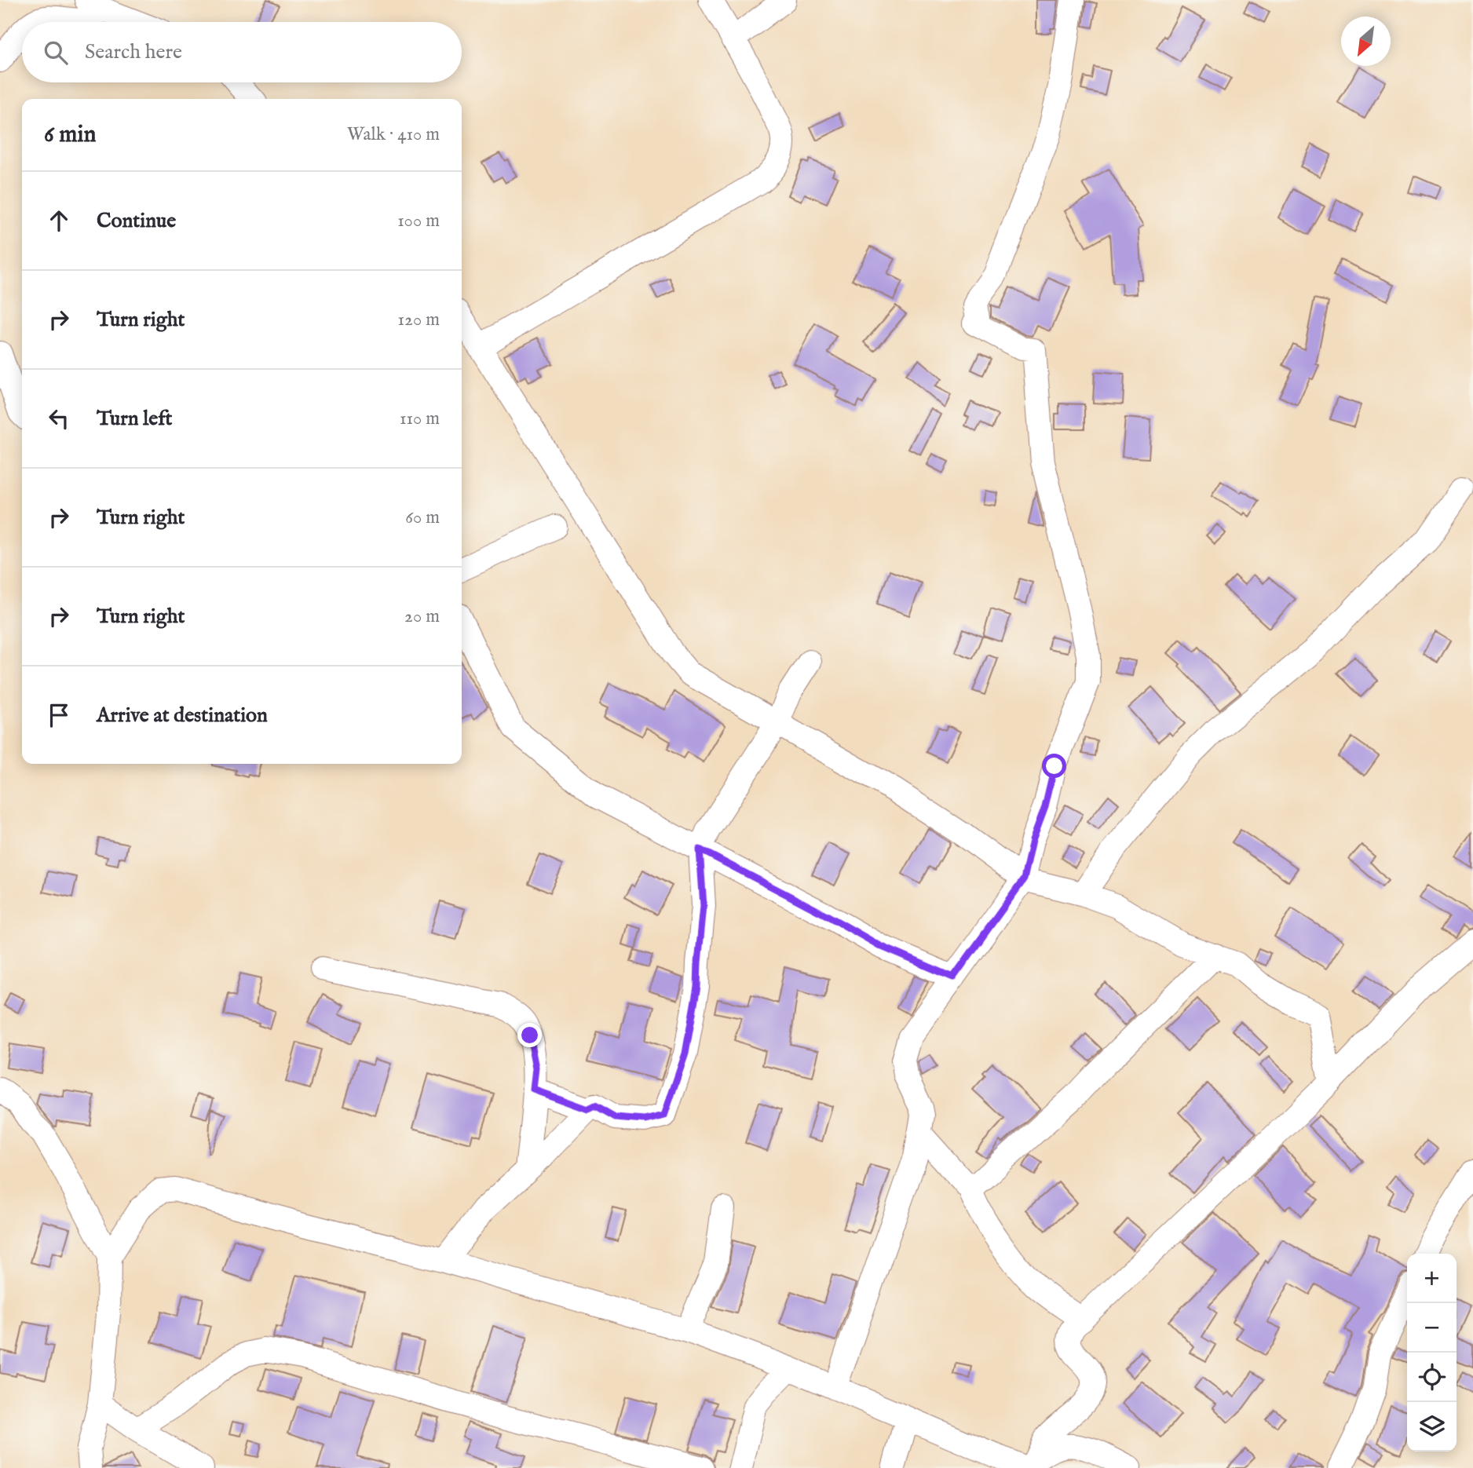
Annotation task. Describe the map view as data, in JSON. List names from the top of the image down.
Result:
{
  "north": "bottom left",
  "page": {
    "search": "Search here",
    "heading": ["6 min", "Walk · 410 m"],
    "list": [
      ["Continue", "100 m"],
      ["Turn right", "120 m"],
      ["Turn left", "110 m"],
      ["Turn right", "60 m"],
      ["Turn right", "20 m"],
      "Arrive at destination"
    ],
    "map_buttons": ["+", "−"]
  }
}
